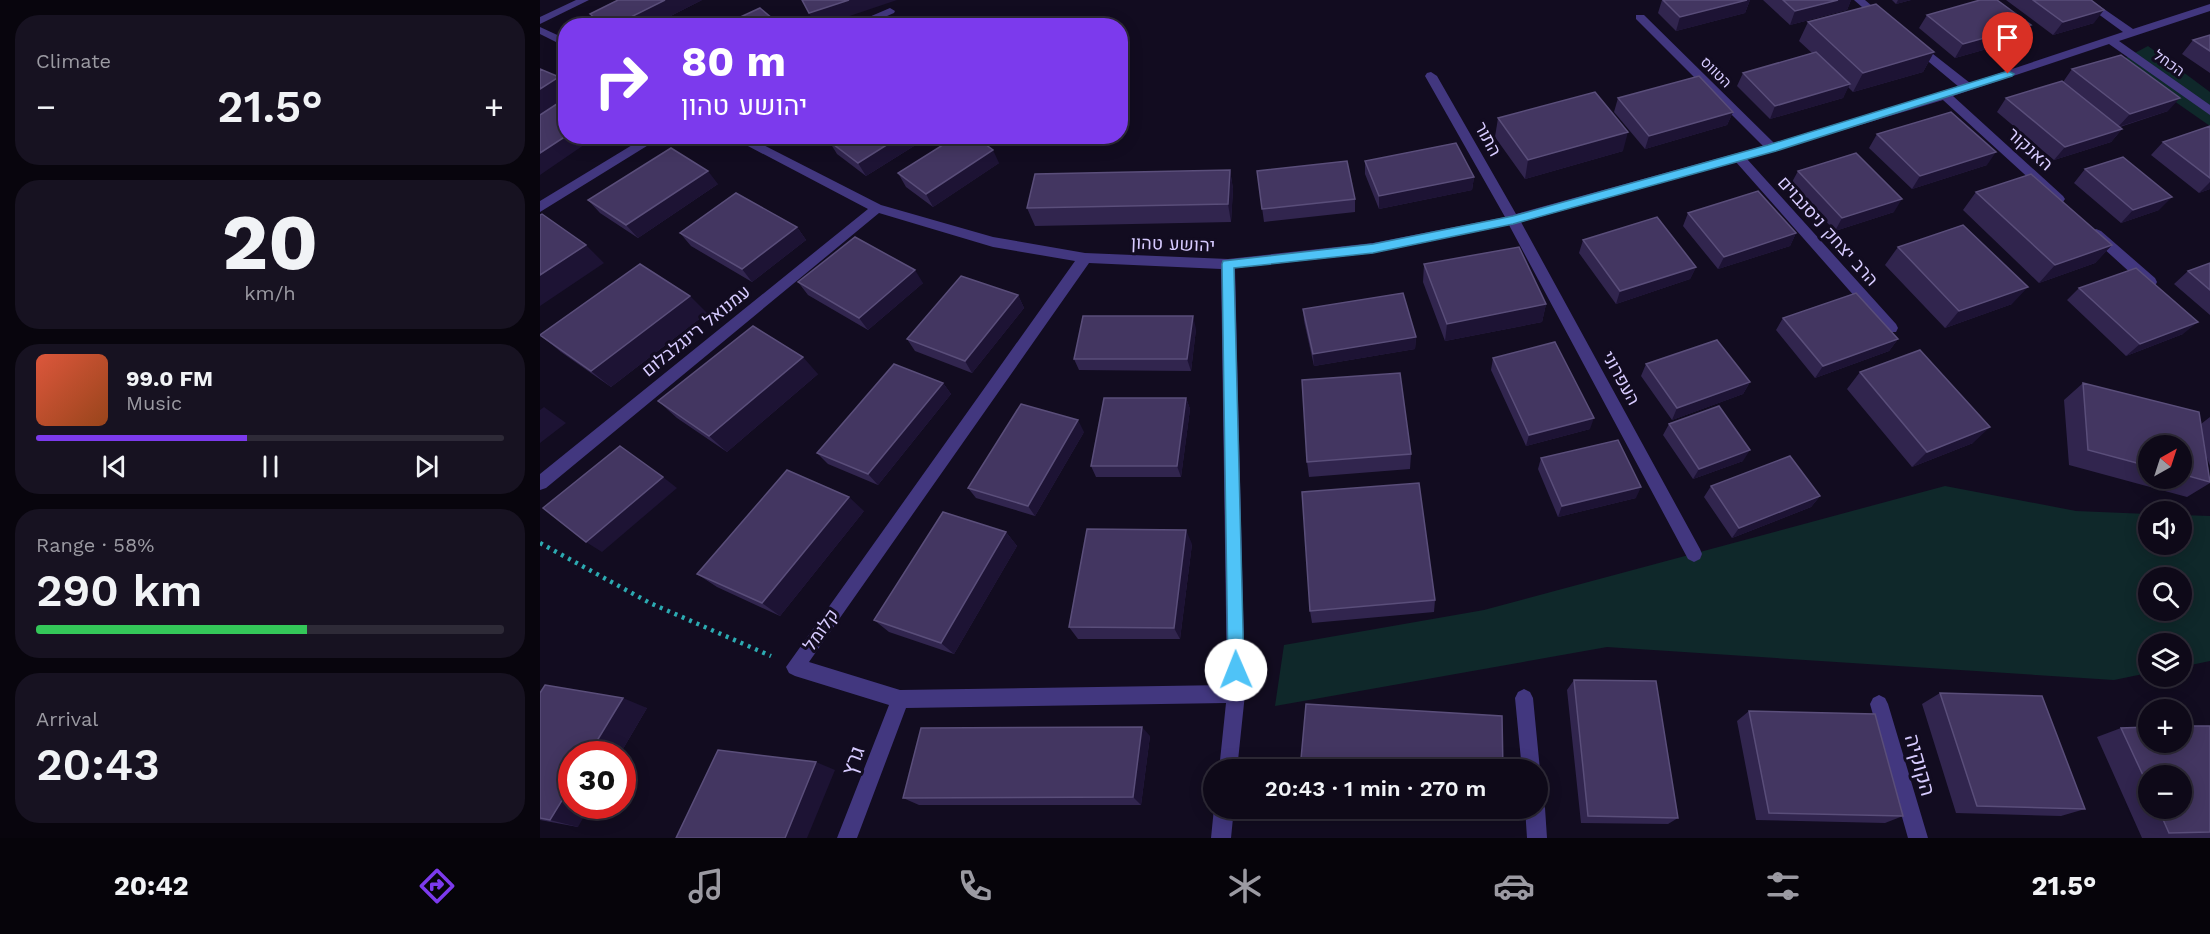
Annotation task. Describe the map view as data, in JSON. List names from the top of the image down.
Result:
{
  "streets": {
    "street": [
      "הכחל",
      "הטווס",
      "התור",
      "האנקור",
      "הרב יצחק ניסנבוים",
      "יהושע טהון",
      "עמנואל רינגלבלום",
      "העפרוני",
      "קלומל",
      "גרץ",
      "הקוקיה"
    ]
  },
  "crossings": [
    ["הכחל", "יהושע טהון"],
    ["הטווס", "יהושע טהון"],
    ["התור", "יהושע טהון"],
    ["התור", "העפרוני"],
    ["האנקור", "יהושע טהון"],
    ["הרב יצחק ניסנבוים", "יהושע טהון"],
    ["יהושע טהון", "עמנואל רינגלבלום"],
    ["יהושע טהון", "העפרוני"],
    ["יהושע טהון", "קלומל"],
    ["קלומל", "גרץ"]
  ],
  "north": "top right",
  "page": {
    "tile": [
      "Climate",
      ["20", "km/h"],
      ["Range · 58%", "290 km"],
      ["Arrival", "20:43"]
    ],
    "turn": ["80 m", "יהושע טהון"],
    "heat": ["−", "21.5°", "+"],
    "song": ["99.0 FM", "Music"],
    "map_buttons": ["+", "−"],
    "limit": "30",
    "trip": "20:43 · 1 min · 270 m",
    "tabs": ["20:42", "21.5°"]
  }
}
